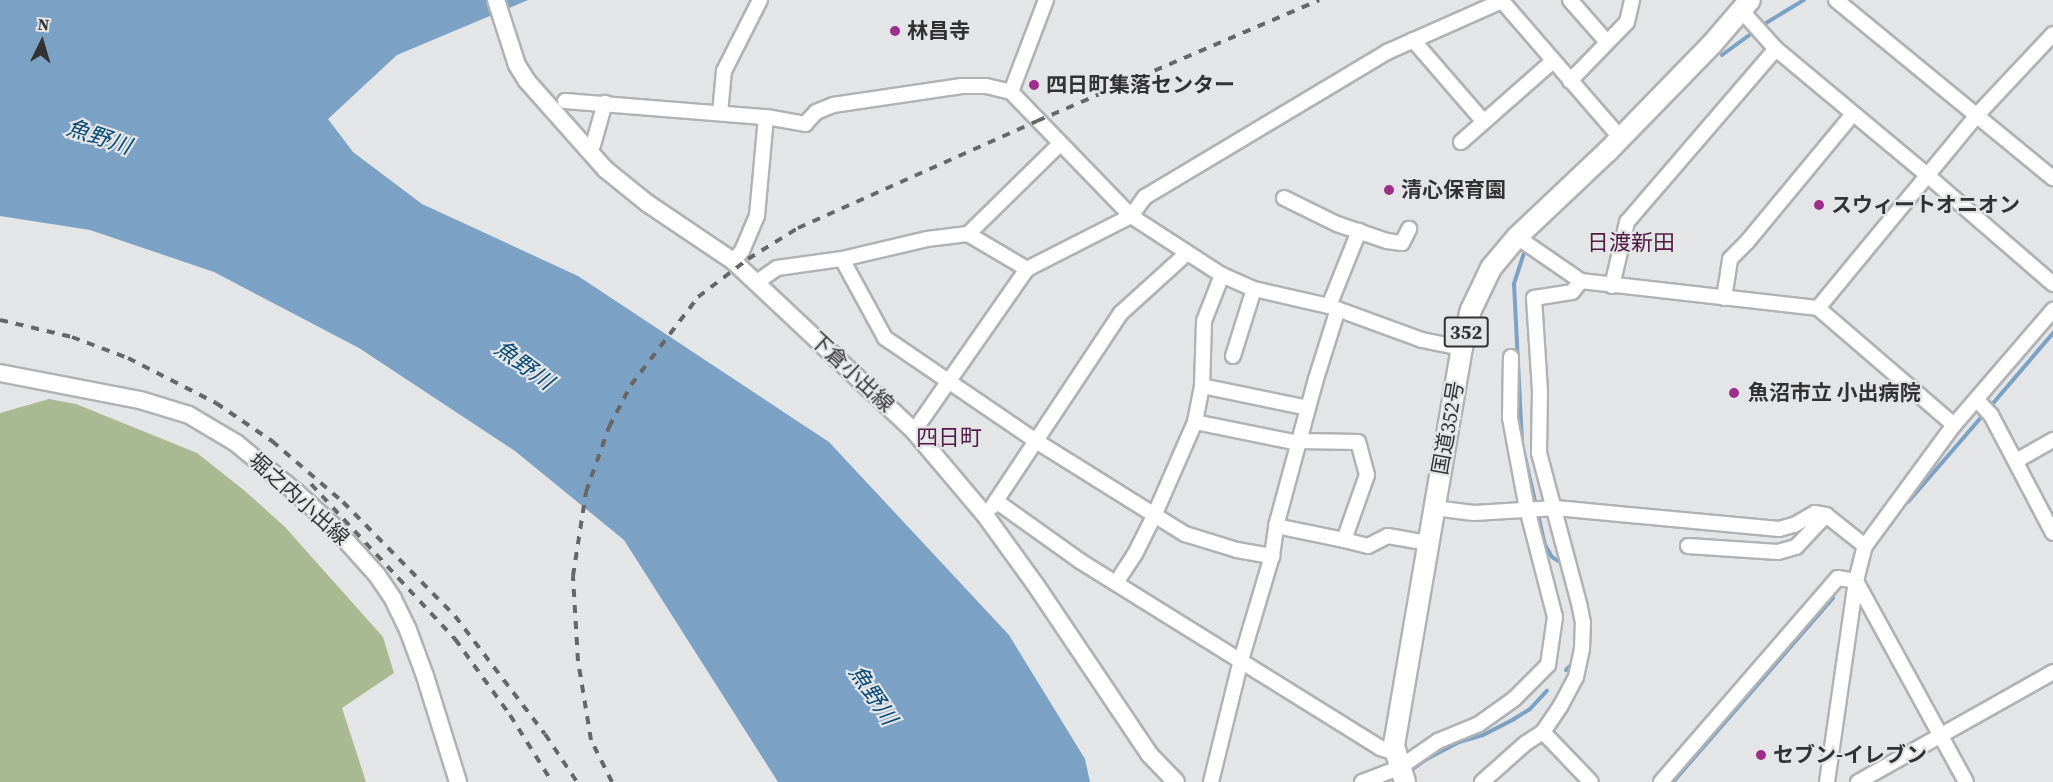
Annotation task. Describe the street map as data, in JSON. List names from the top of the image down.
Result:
{
  "streets": {
    "highway": ["352", "国道352号"],
    "main road": ["下倉小出線", "堀之内小出線"]
  },
  "districts": ["日渡新田", "四日町"],
  "water": ["魚野川"],
  "places": [
    "林昌寺",
    "四日町集落センター",
    "清心保育園",
    "スウィートオニオン",
    "魚沼市立 小出病院",
    "セブン-イレブン"
  ],
  "north": "top"
}
